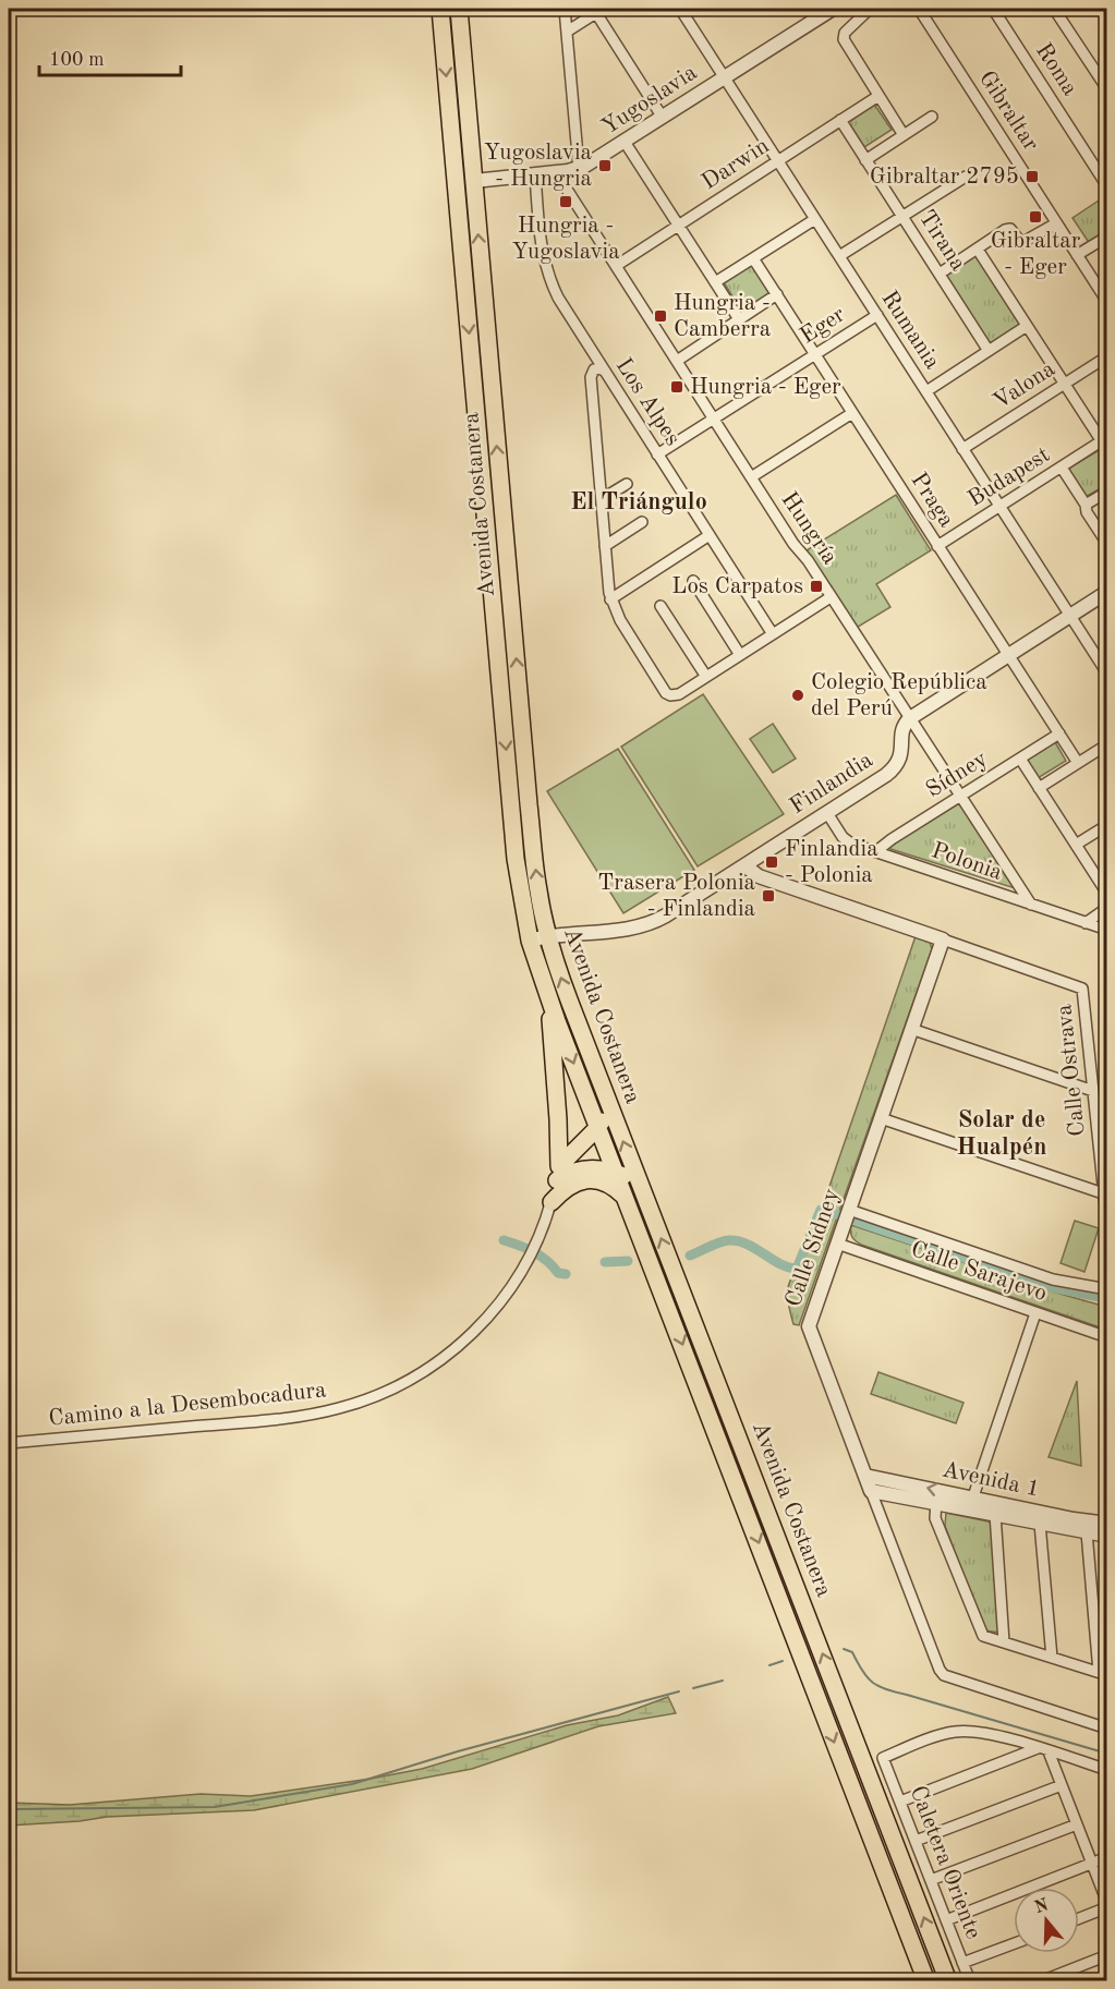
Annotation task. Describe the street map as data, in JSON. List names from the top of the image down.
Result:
{
  "streets": {
    "main road": ["Avenida Costanera"],
    "street": [
      "Roma",
      "Yugoslavia",
      "Gibraltar",
      "Darwin",
      "Tirana",
      "Eger",
      "Rumania",
      "Valona",
      "Los Alpes",
      "Budapest",
      "Praga",
      "Hungría",
      "Sídney",
      "Finlandia",
      "Polonia",
      "Calle Ostrava",
      "Calle Sídney",
      "Calle Sarajevo",
      "Camino a la Desembocadura",
      "Avenida 1",
      "Caletera Oriente"
    ]
  },
  "crossings": [
    ["Yugoslavia", "Rumania"],
    ["Yugoslavia", "Los Alpes"],
    ["Yugoslavia", "Avenida Costanera"],
    ["Yugoslavia", "Hungría"],
    ["Darwin", "Tirana"],
    ["Darwin", "Rumania"],
    ["Darwin", "Hungría"],
    ["Tirana", "Valona"],
    ["Tirana", "Budapest"],
    ["Eger", "Rumania"],
    ["Eger", "Los Alpes"],
    ["Eger", "Praga"],
    ["Eger", "Hungría"],
    ["Rumania", "Valona"],
    ["Rumania", "Budapest"],
    ["Budapest", "Praga"],
    ["Praga", "Sídney"],
    ["Avenida Costanera", "Finlandia"],
    ["Hungría", "Sídney"],
    ["Hungría", "Finlandia"],
    ["Hungría", "Polonia"],
    ["Sídney", "Polonia"],
    ["Finlandia", "Polonia"],
    ["Calle Ostrava", "Calle Sídney"],
    ["Calle Sídney", "Calle Sarajevo"],
    ["Calle Sídney", "Avenida 1"]
  ],
  "districts": ["El Triángulo", "Solar de Hualpén"],
  "places": {
    "transit": [
      "Yugoslavia - Hungria",
      "Gibraltar 2795",
      "Hungria - Yugoslavia",
      "Gibraltar - Eger",
      "Hungria - Camberra",
      "Hungria - Eger",
      "Los Carpatos",
      "Finlandia - Polonia",
      "Trasera Polonia - Finlandia"
    ],
    "other": ["Colegio República del Perú"]
  },
  "scale_bar": "100 m",
  "north": "top"
}
